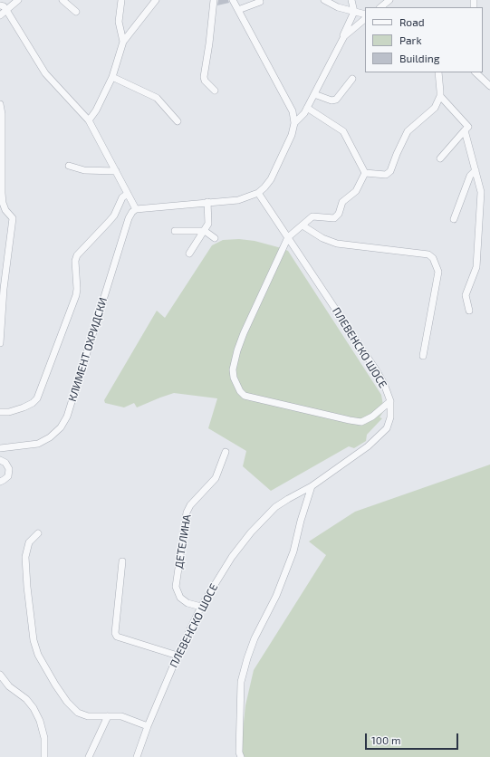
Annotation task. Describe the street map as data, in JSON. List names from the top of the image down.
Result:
{
  "streets": {
    "street": ["ПЛЕВЕНСКО ШОСЕ", "КЛИМЕНТ ОХРИДСКИ", "ДЕТЕЛИНА"]
  },
  "crossings": [
    ["ПЛЕВЕНСКО ШОСЕ", "ДЕТЕЛИНА"]
  ],
  "legend": ["Road", "Park", "Building"],
  "scale_bar": "100 m"
}
